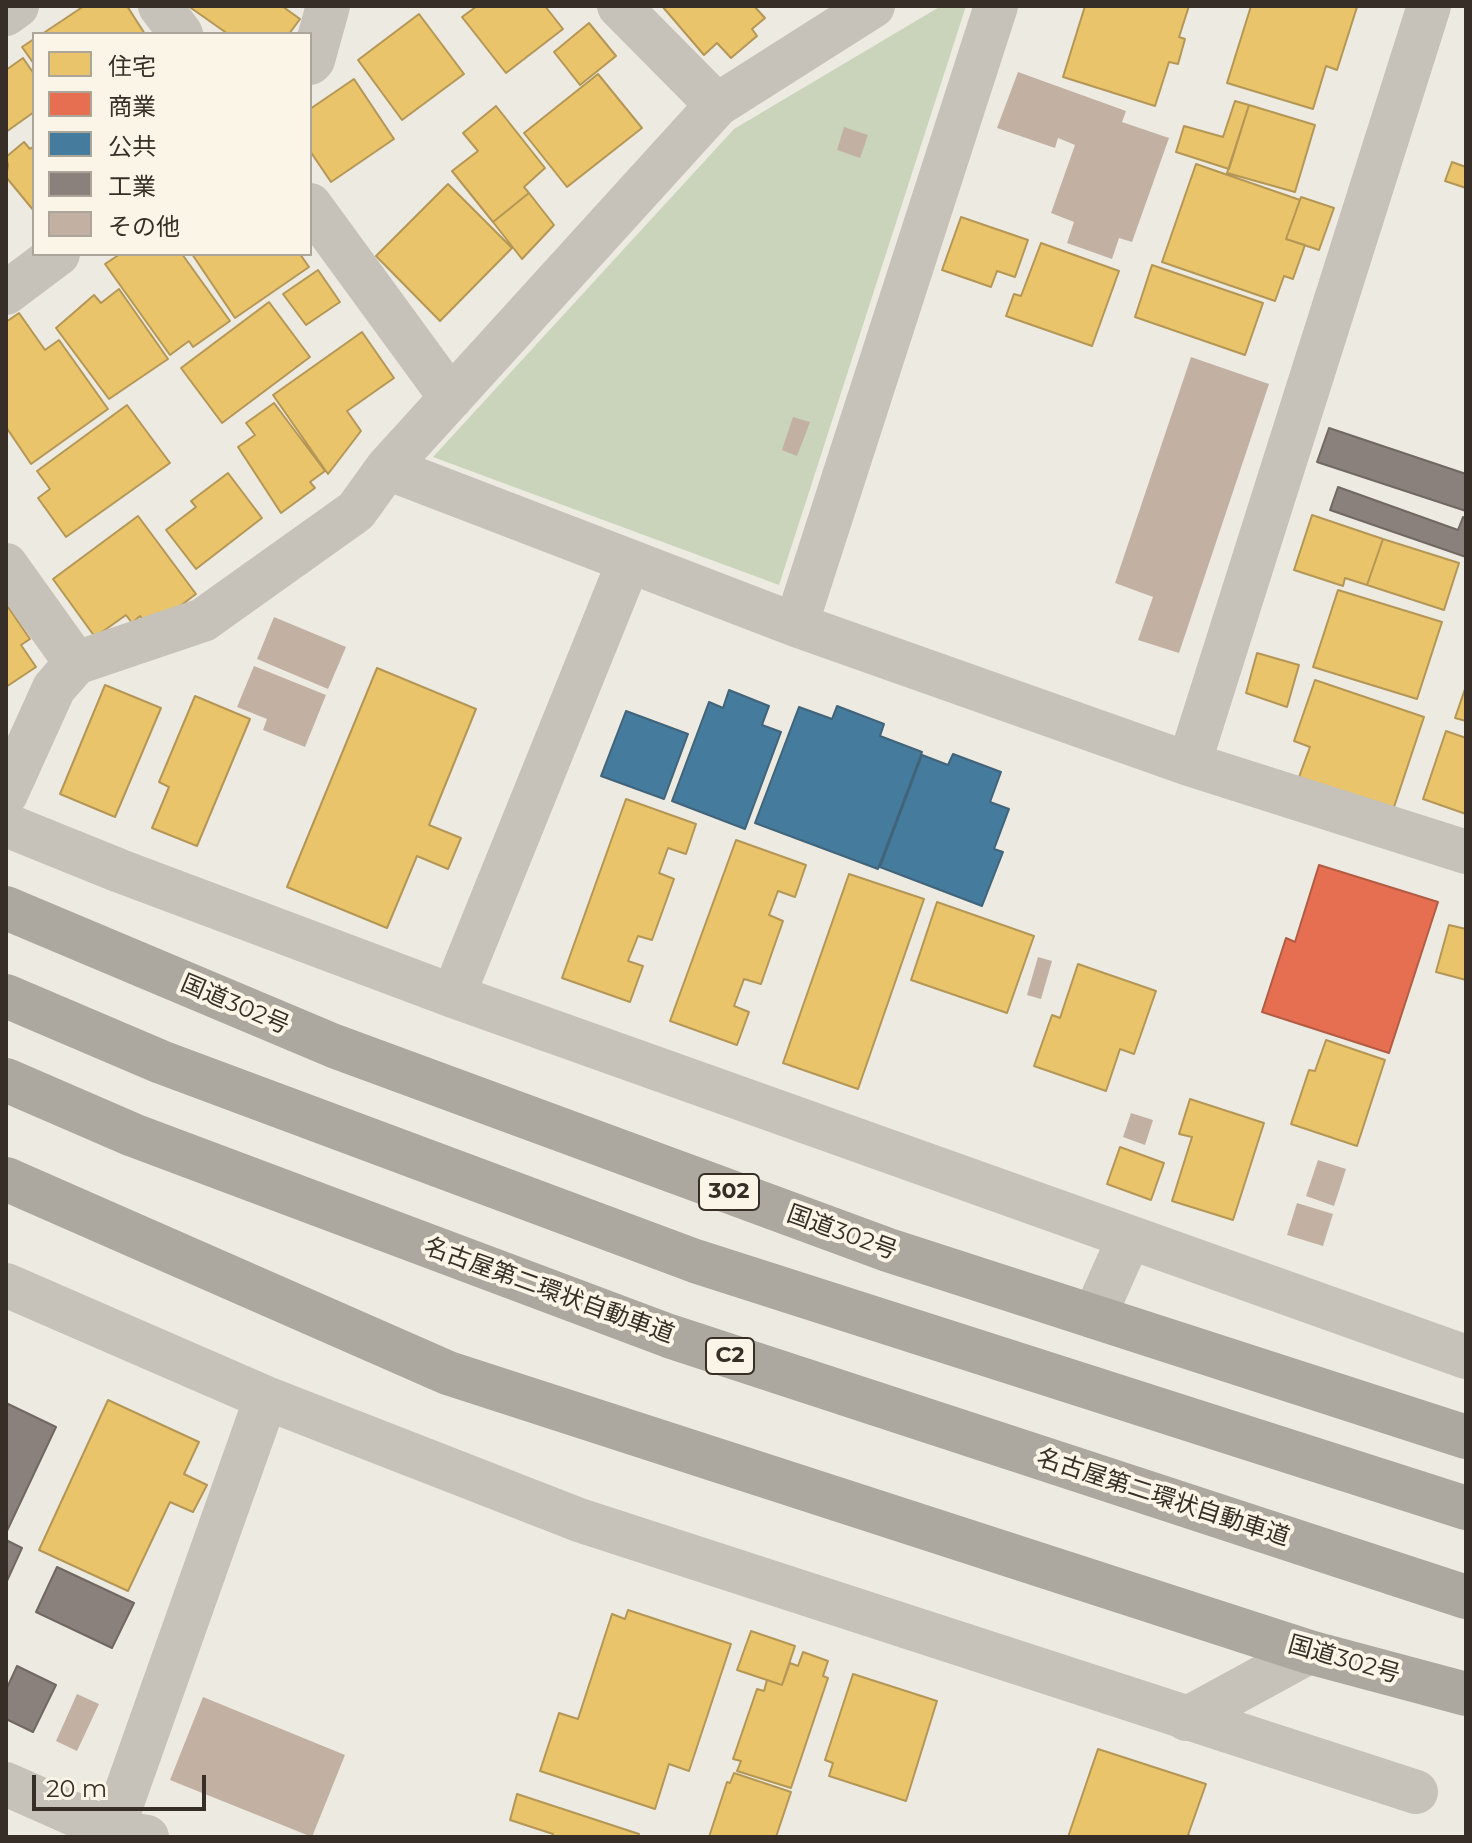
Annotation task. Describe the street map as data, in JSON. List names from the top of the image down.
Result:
{
  "streets": {
    "highway": [
      "国道302号",
      "302",
      "名古屋第二環状自動車道",
      "C2"
    ]
  },
  "legend": [
    "住宅",
    "商業",
    "公共",
    "工業",
    "その他"
  ],
  "scale_bar": "20 m"
}
